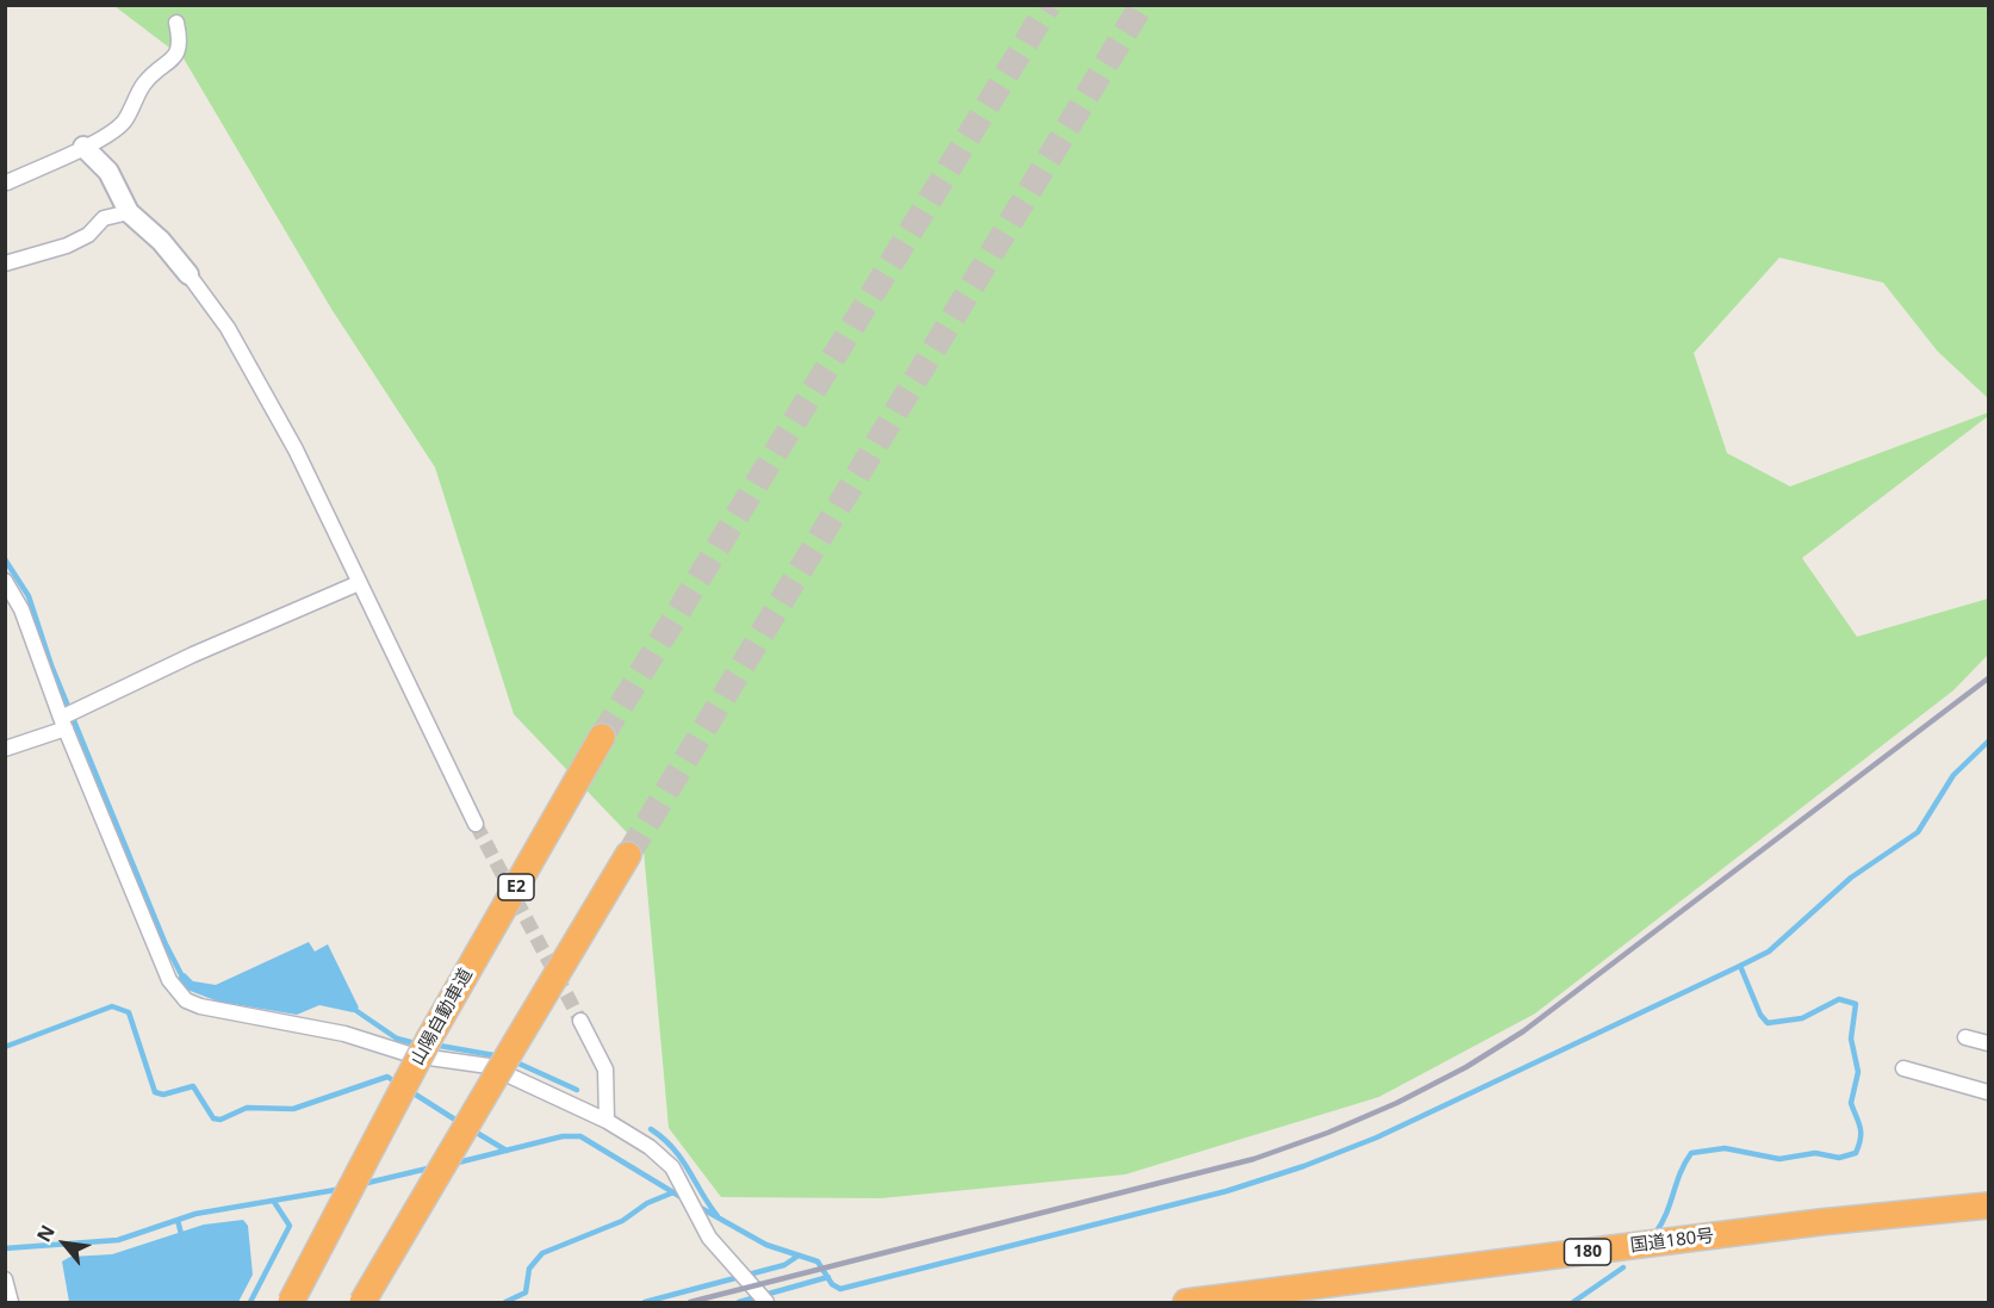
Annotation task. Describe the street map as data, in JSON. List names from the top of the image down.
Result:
{
  "streets": {
    "highway": [
      "E2",
      "山陽自動車道",
      "国道180号",
      "180"
    ]
  },
  "north": "top left"
}
